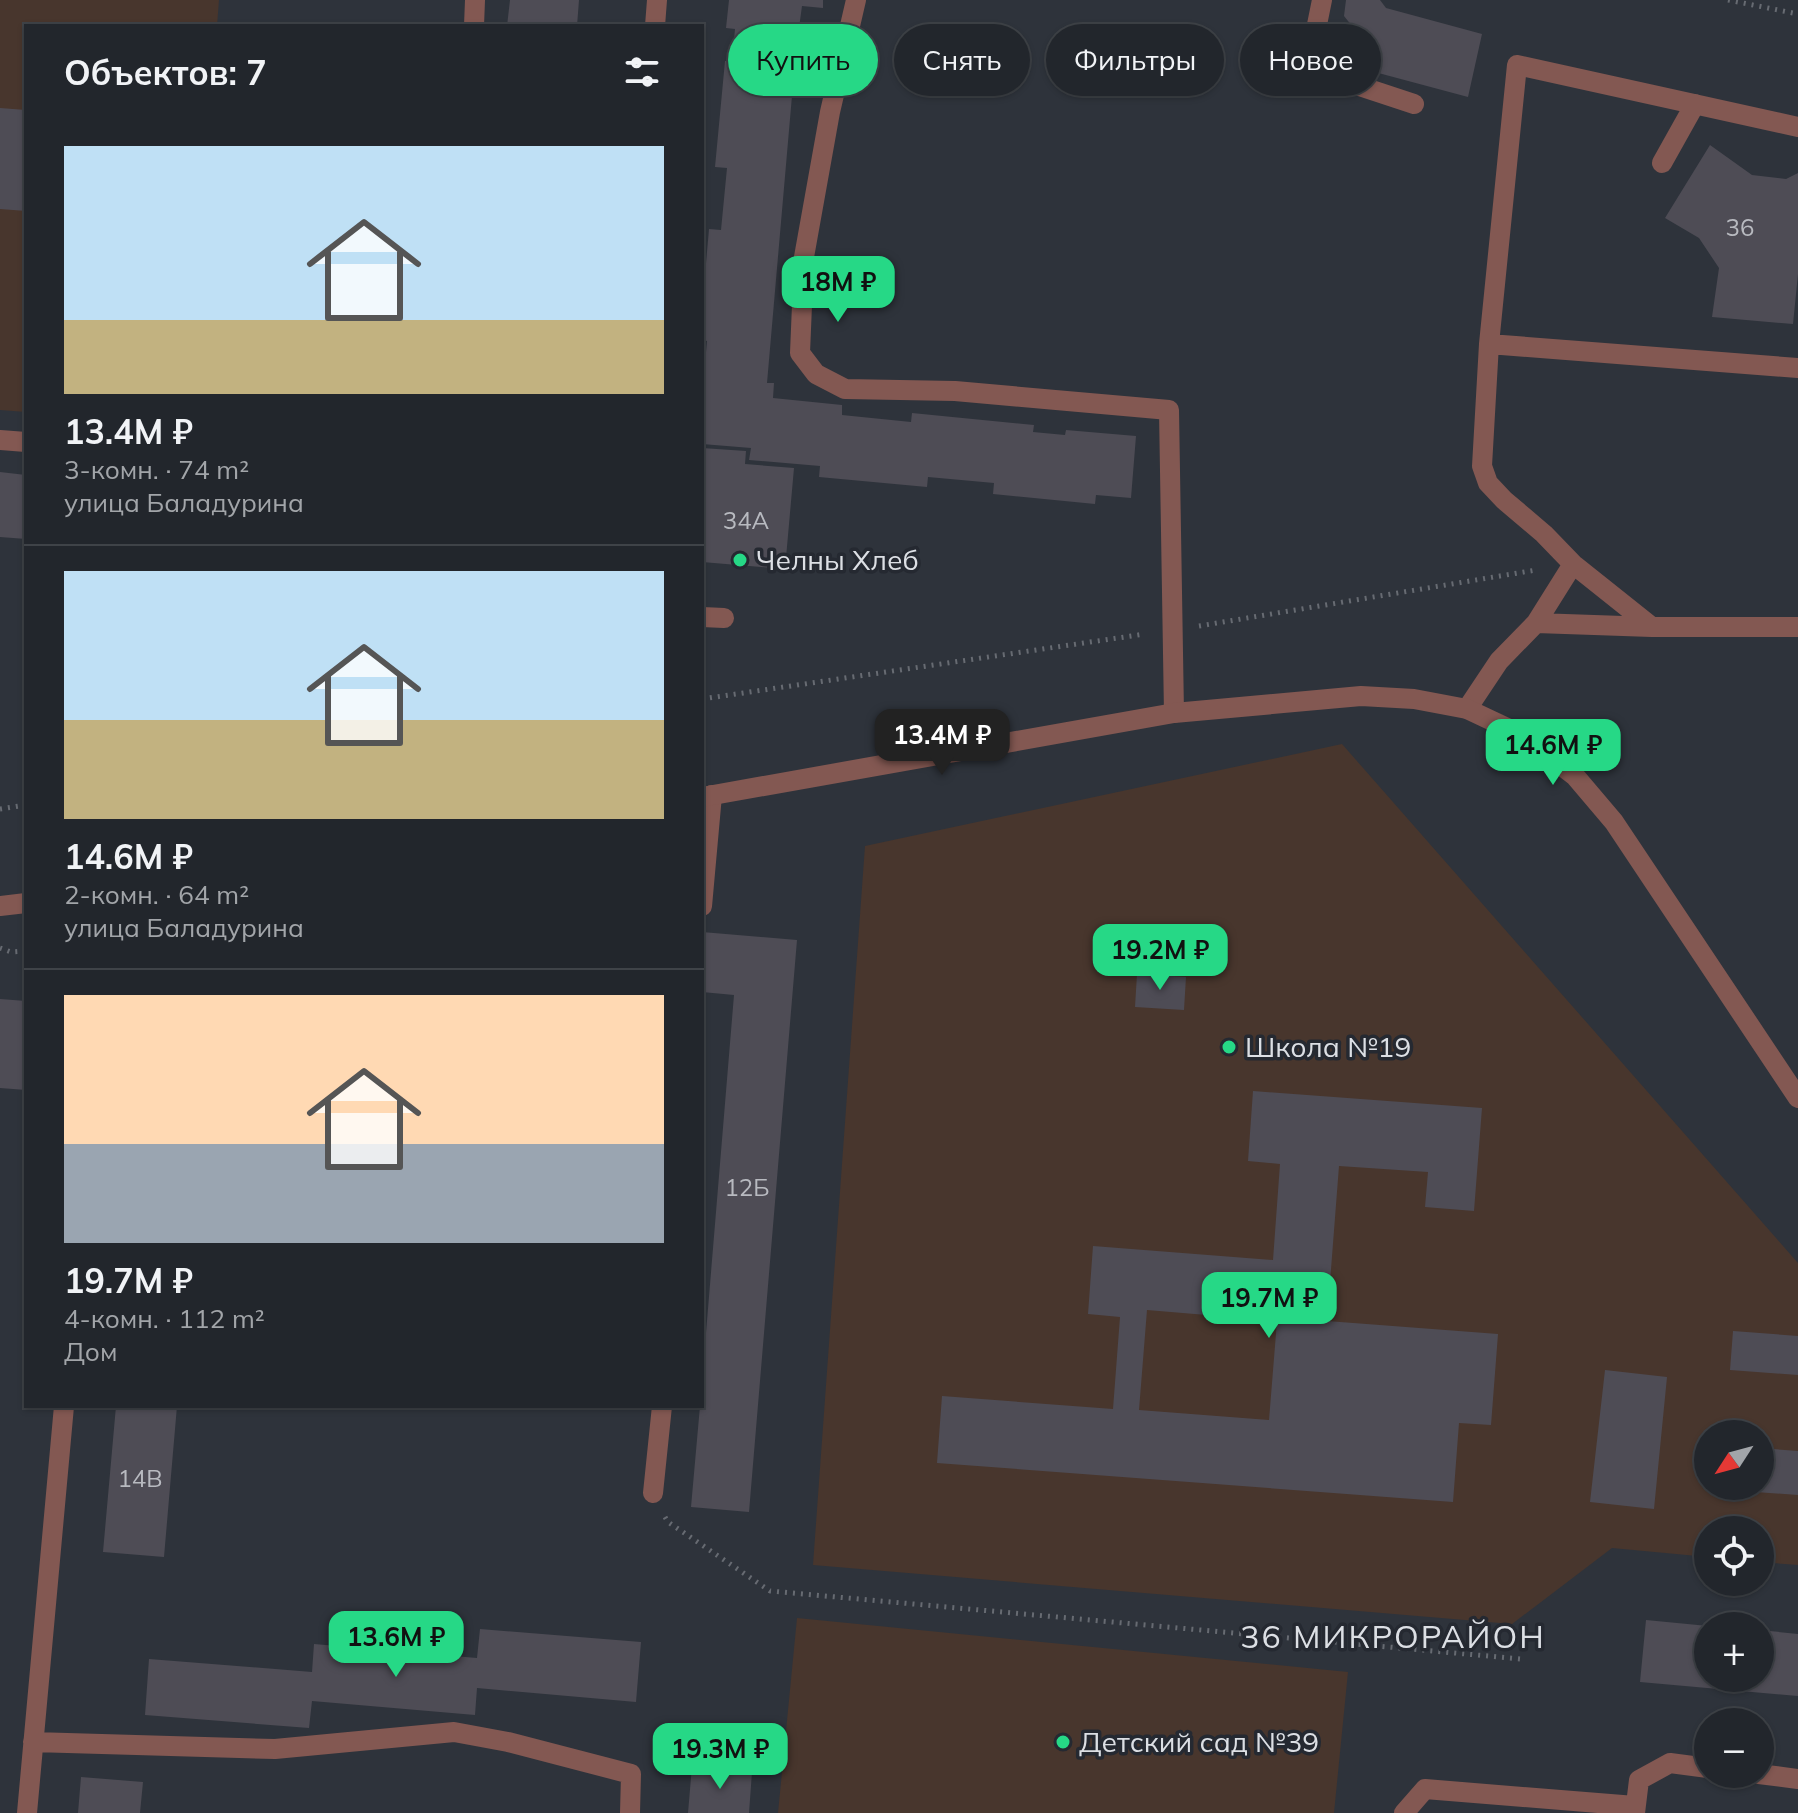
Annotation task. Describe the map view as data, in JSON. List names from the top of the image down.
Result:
{
  "districts": ["36 МИКРОРАЙОН"],
  "places": ["Челны Хлеб", "Школа №19", "Детский сад №39"],
  "house_numbers": [
    "36",
    "34А",
    "12Б",
    "14В"
  ],
  "north": "bottom left",
  "page": {
    "chip": [
      "Купить",
      "Снять",
      "Фильтры",
      "Новое"
    ],
    "heading": "Объектов: 7",
    "list": [
      {
        "name": "13.4M ₽",
        "note": "3-комн. · 74 m² · улица Баладурина"
      },
      {
        "name": "14.6M ₽",
        "note": "2-комн. · 64 m² · улица Баладурина"
      },
      {
        "name": "19.7M ₽",
        "note": "4-комн. · 112 m² · Дом"
      }
    ],
    "price": [
      "18M ₽",
      "13.4M ₽",
      "14.6M ₽",
      "19.2M ₽",
      "19.7M ₽",
      "13.6M ₽",
      "19.3M ₽"
    ],
    "map_buttons": ["+", "−"]
  }
}
